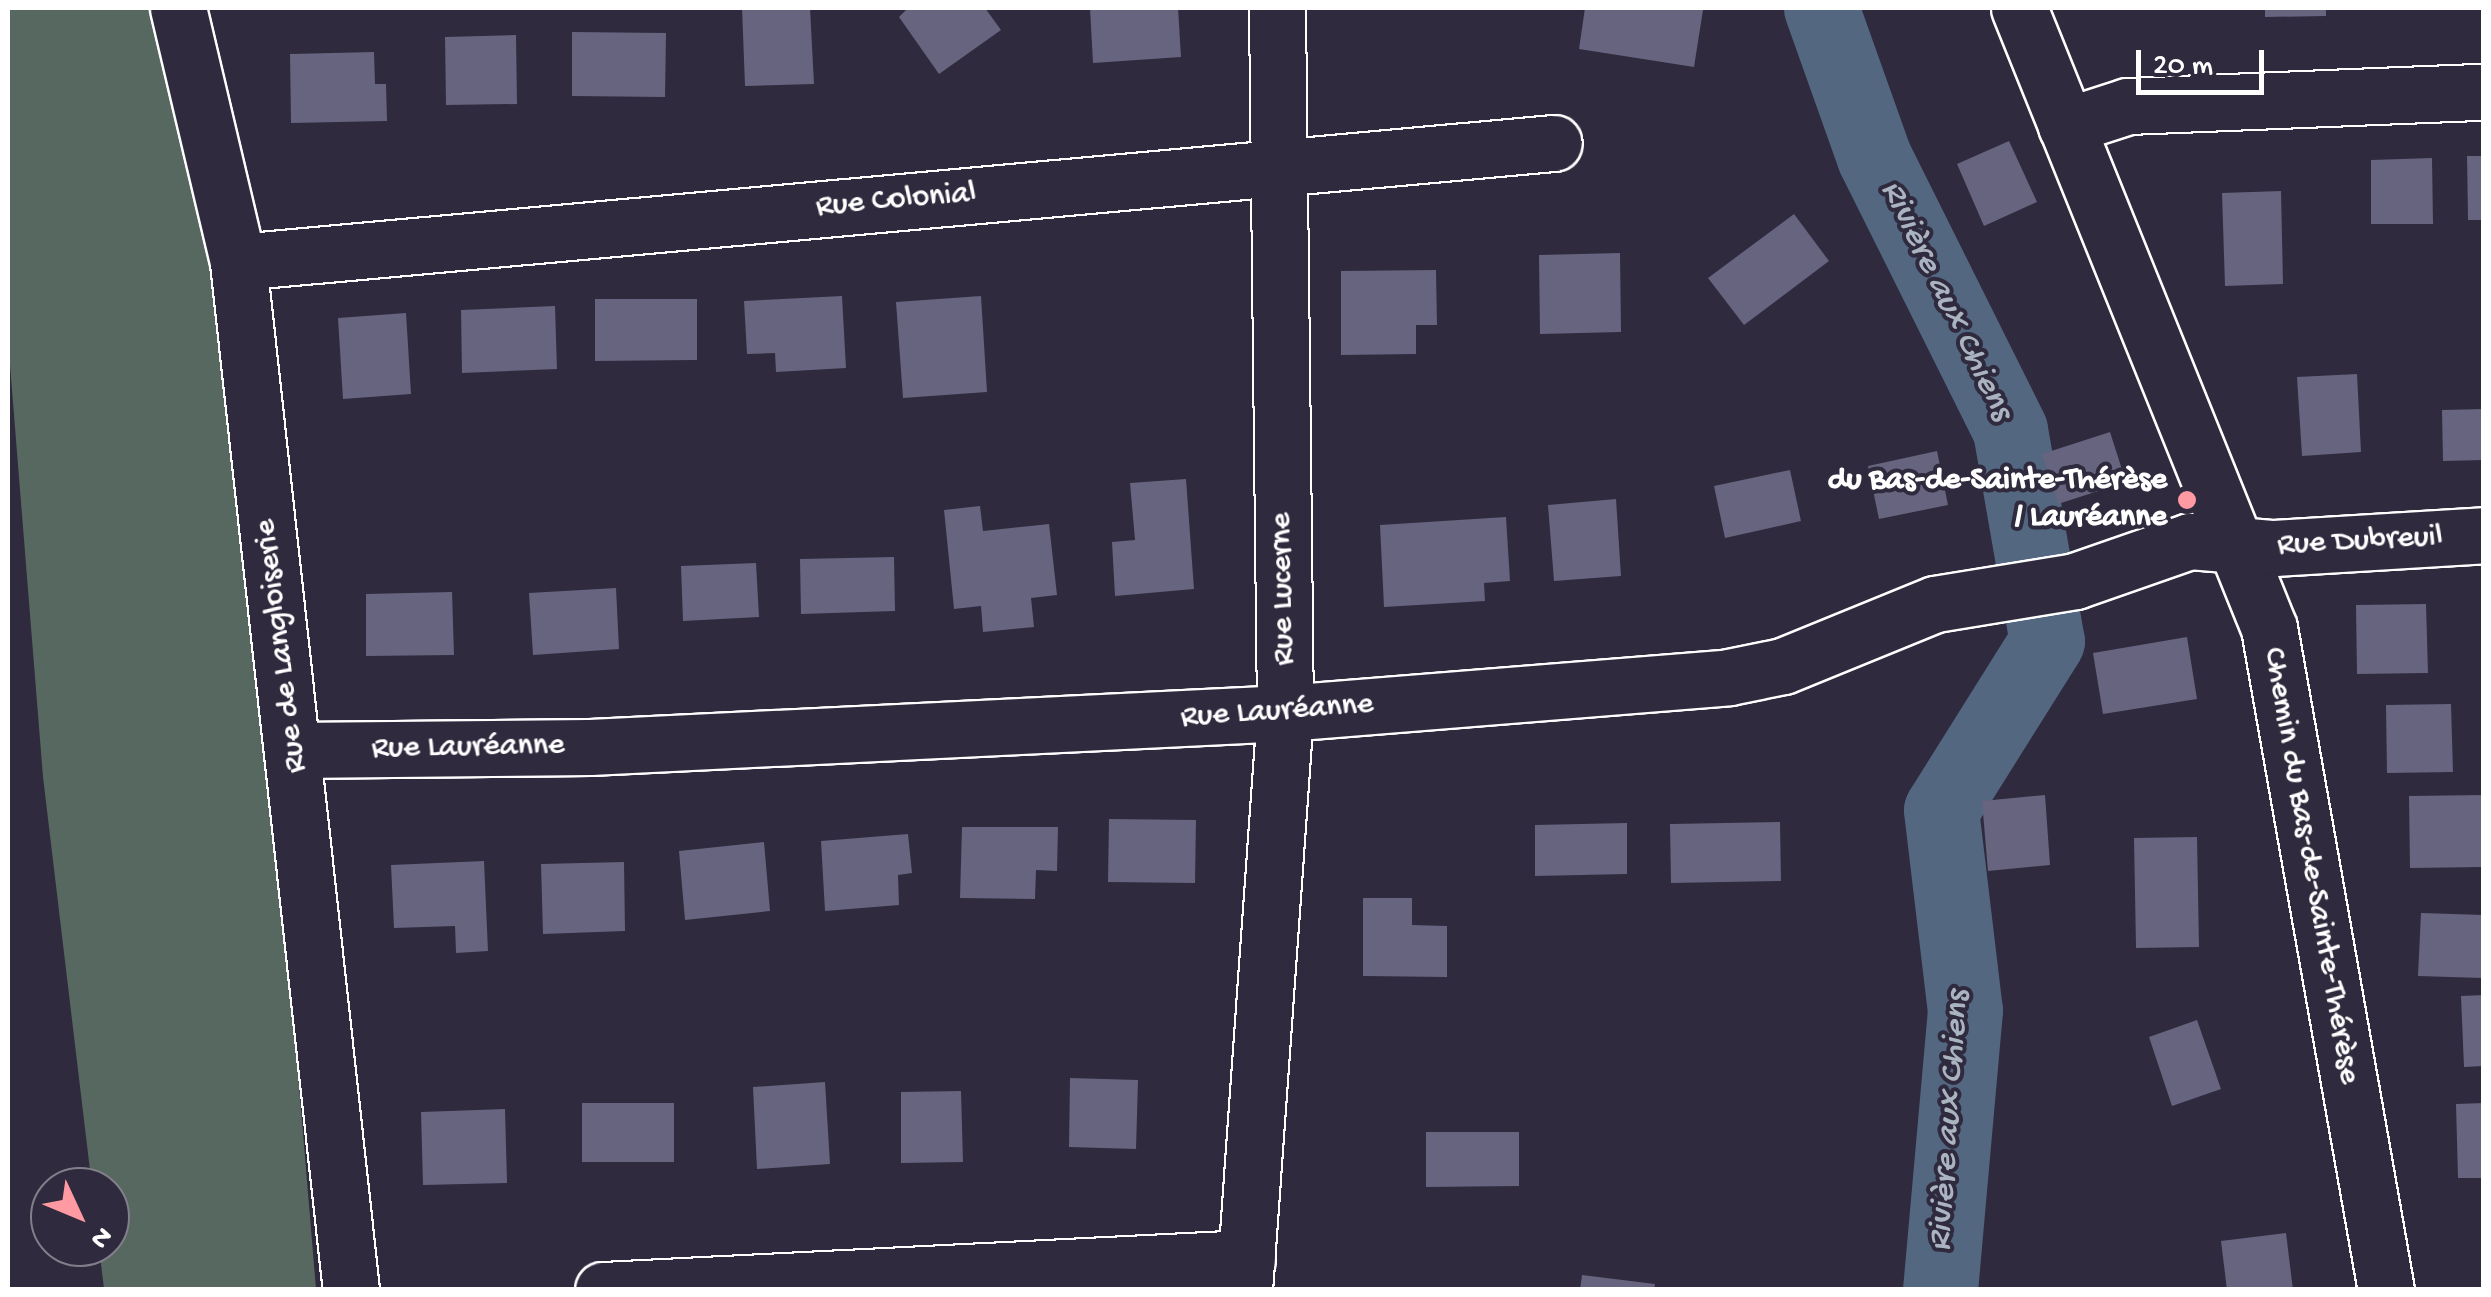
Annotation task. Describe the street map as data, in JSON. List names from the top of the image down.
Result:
{
  "streets": {
    "street": [
      "Rue Colonial",
      "Rue Dubreuil",
      "Rue Lucerne",
      "Rue de Langloiserie",
      "Rue Lauréanne",
      "Chemin du Bas-de-Sainte-Thérèse"
    ]
  },
  "crossings": [
    ["Rue Colonial", "Rue Lucerne"],
    ["Rue Colonial", "Rue de Langloiserie"],
    ["Rue Dubreuil", "Rue Lauréanne"],
    ["Rue Dubreuil", "Chemin du Bas-de-Sainte-Thérèse"],
    ["Rue Lucerne", "Rue Lauréanne"],
    ["Rue de Langloiserie", "Rue Lauréanne"],
    ["Rue Lauréanne", "Chemin du Bas-de-Sainte-Thérèse"]
  ],
  "water": ["Rivière aux Chiens"],
  "places": ["du Bas-de-Sainte-Thérèse / Lauréanne"],
  "scale_bar": "20 m",
  "north": "bottom right"
}
